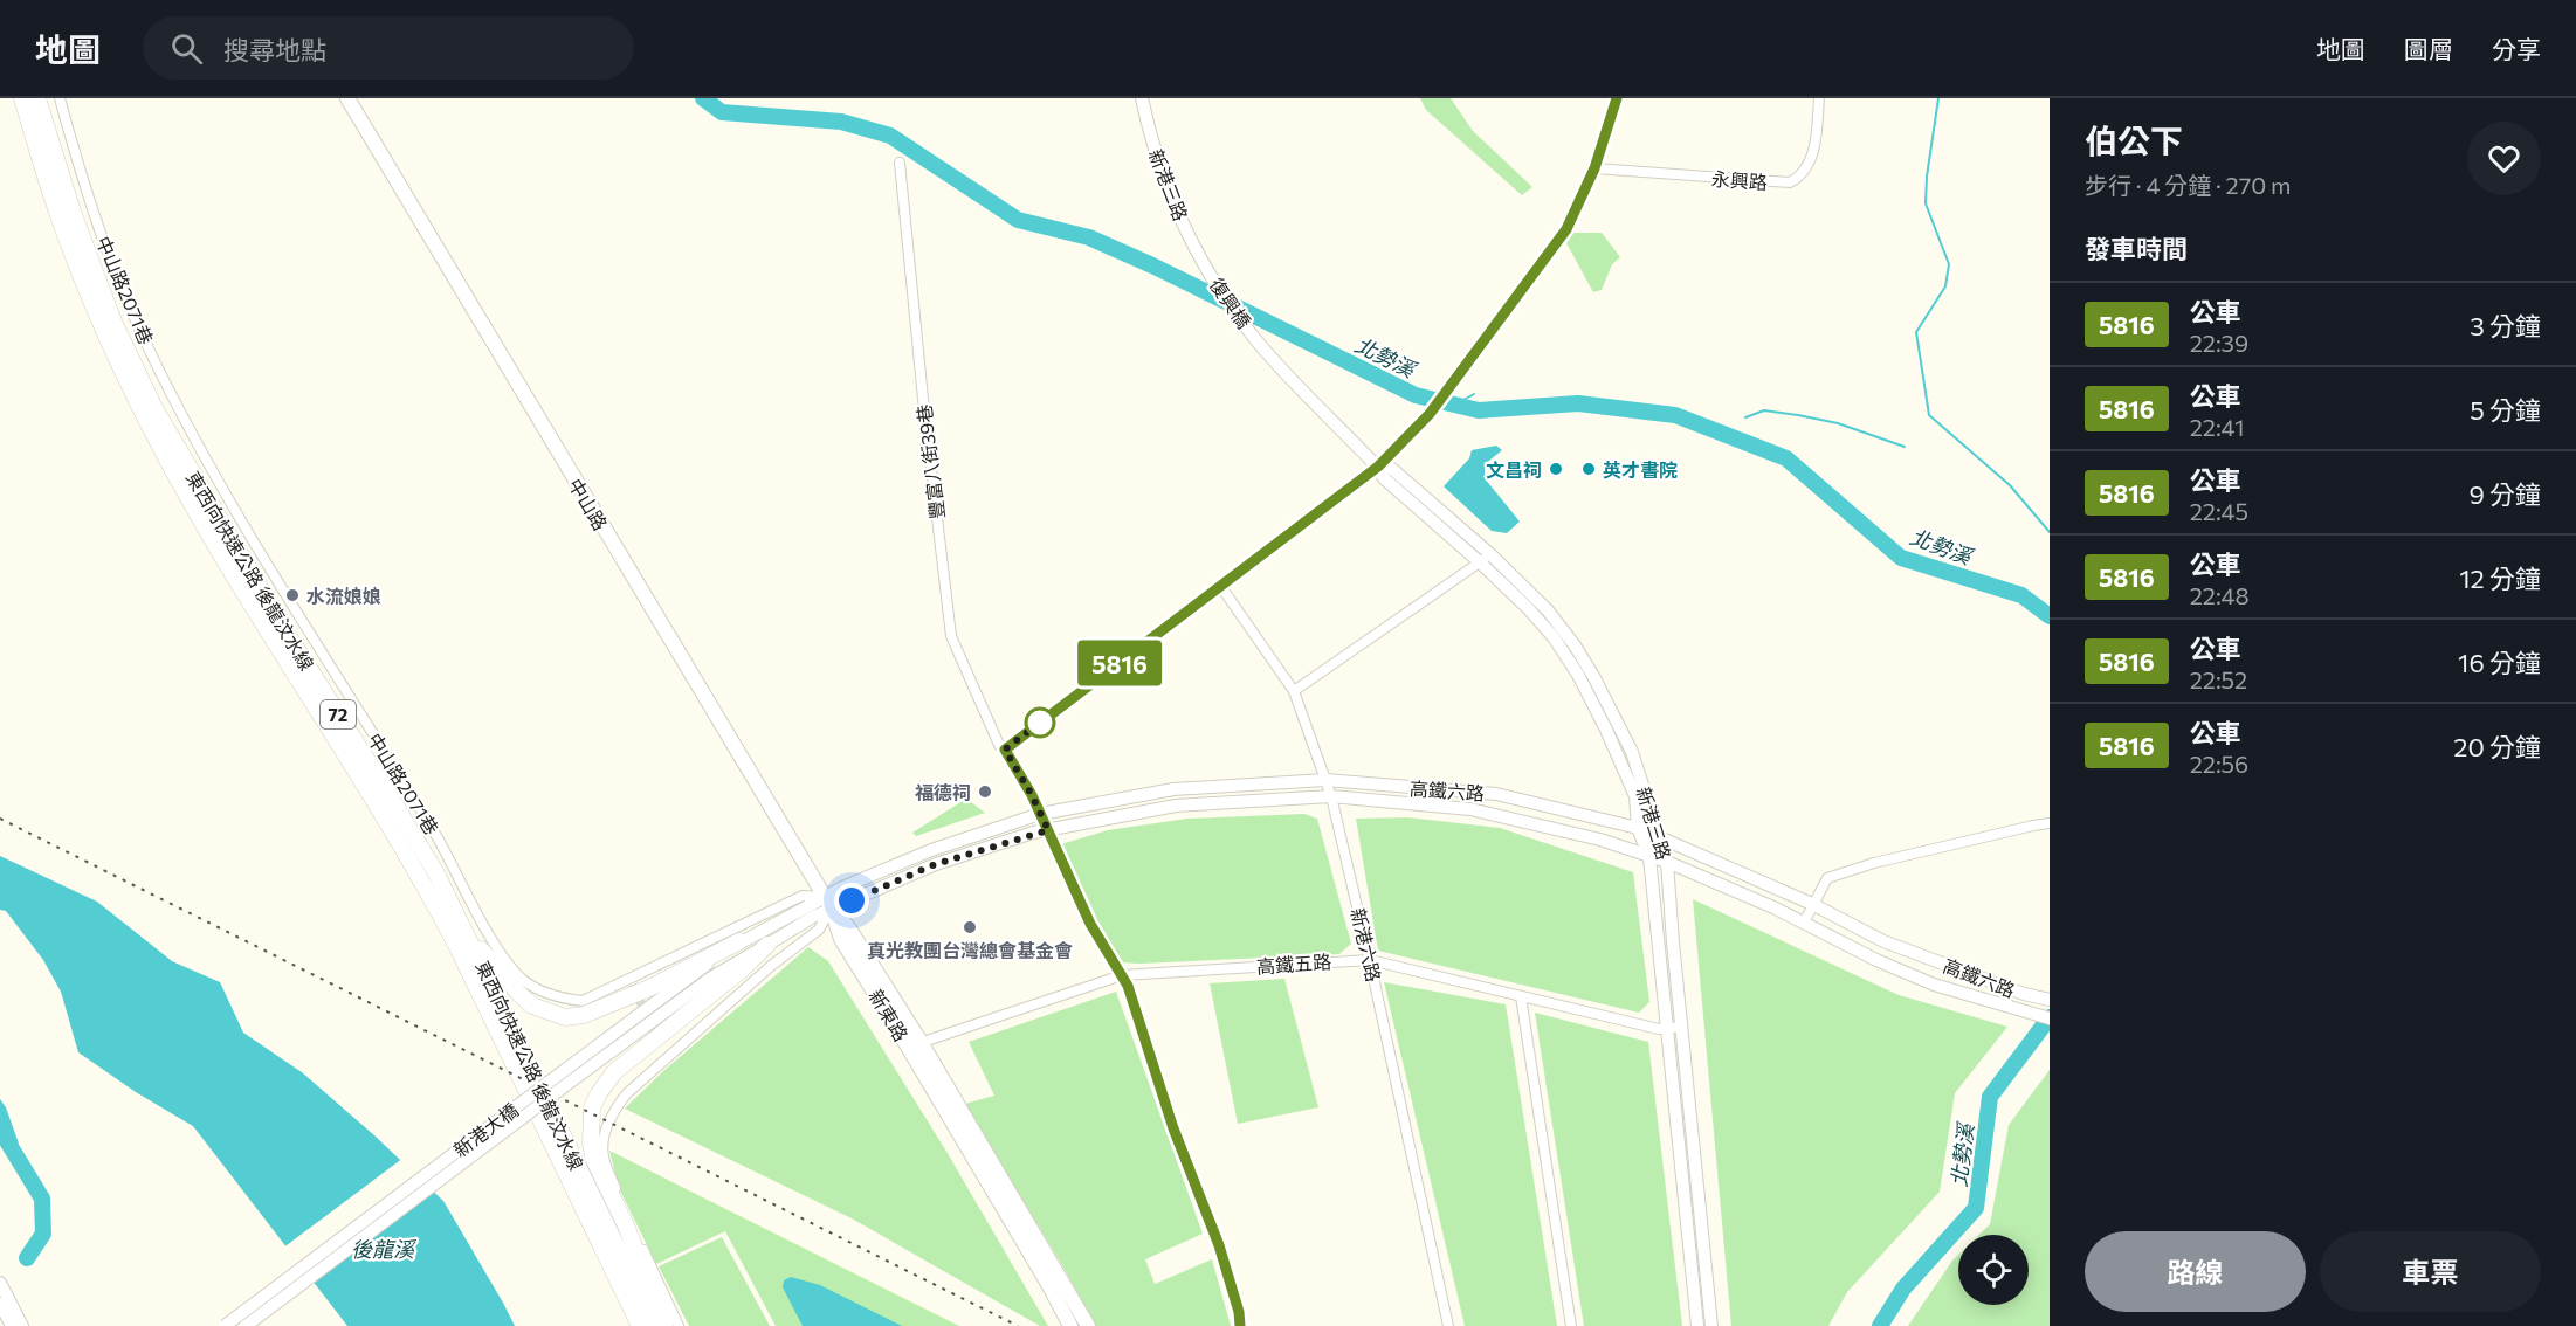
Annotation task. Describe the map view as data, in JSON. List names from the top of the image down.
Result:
{
  "streets": {
    "highway": ["東西向快速公路 後龍汶水線", "72"],
    "main road": ["中山路", "新東路"],
    "street": [
      "永興路",
      "新港三路",
      "中山路2071巷",
      "復興橋",
      "豐富八街39巷",
      "高鐵六路",
      "新港六路",
      "高鐵五路",
      "新港大橋"
    ]
  },
  "crossings": [
    ["新港三路", "復興橋"],
    ["新港三路", "高鐵六路"],
    ["新港三路", "高鐵五路"],
    ["中山路2071巷", "中山路"],
    ["中山路2071巷", "高鐵六路"],
    ["中山路2071巷", "新東路"],
    ["中山路2071巷", "新港大橋"],
    ["豐富八街39巷", "高鐵六路"],
    ["豐富八街39巷", "高鐵五路"],
    ["中山路", "高鐵六路"],
    ["中山路", "新東路"],
    ["中山路", "新港大橋"],
    ["高鐵六路", "新港六路"],
    ["高鐵六路", "新東路"],
    ["高鐵六路", "新港大橋"],
    ["新港六路", "高鐵五路"],
    ["高鐵五路", "新東路"],
    ["新東路", "新港大橋"]
  ],
  "water": ["北勢溪", "後龍溪"],
  "places": [
    "文昌祠",
    "英才書院",
    "水流娘娘",
    "福德祠",
    "真光教團台灣總會基金會"
  ],
  "lines": ["bus line 5816"],
  "page": {
    "header": "地圖",
    "search": "搜尋地點",
    "nav": ["地圖", "圖層", "分享"],
    "on_map": "5816",
    "heading": [
      ["伯公下", "步行 · 4 分鐘 · 270 m"],
      "發車時間"
    ],
    "list": [
      {
        "mark": "5816",
        "name": "公車",
        "note": "22:39",
        "value": "3 分鐘"
      },
      {
        "mark": "5816",
        "name": "公車",
        "note": "22:41",
        "value": "5 分鐘"
      },
      {
        "mark": "5816",
        "name": "公車",
        "note": "22:45",
        "value": "9 分鐘"
      },
      {
        "mark": "5816",
        "name": "公車",
        "note": "22:48",
        "value": "12 分鐘"
      },
      {
        "mark": "5816",
        "name": "公車",
        "note": "22:52",
        "value": "16 分鐘"
      },
      {
        "mark": "5816",
        "name": "公車",
        "note": "22:56",
        "value": "20 分鐘"
      }
    ],
    "buttons": ["路線", "車票"]
  }
}
